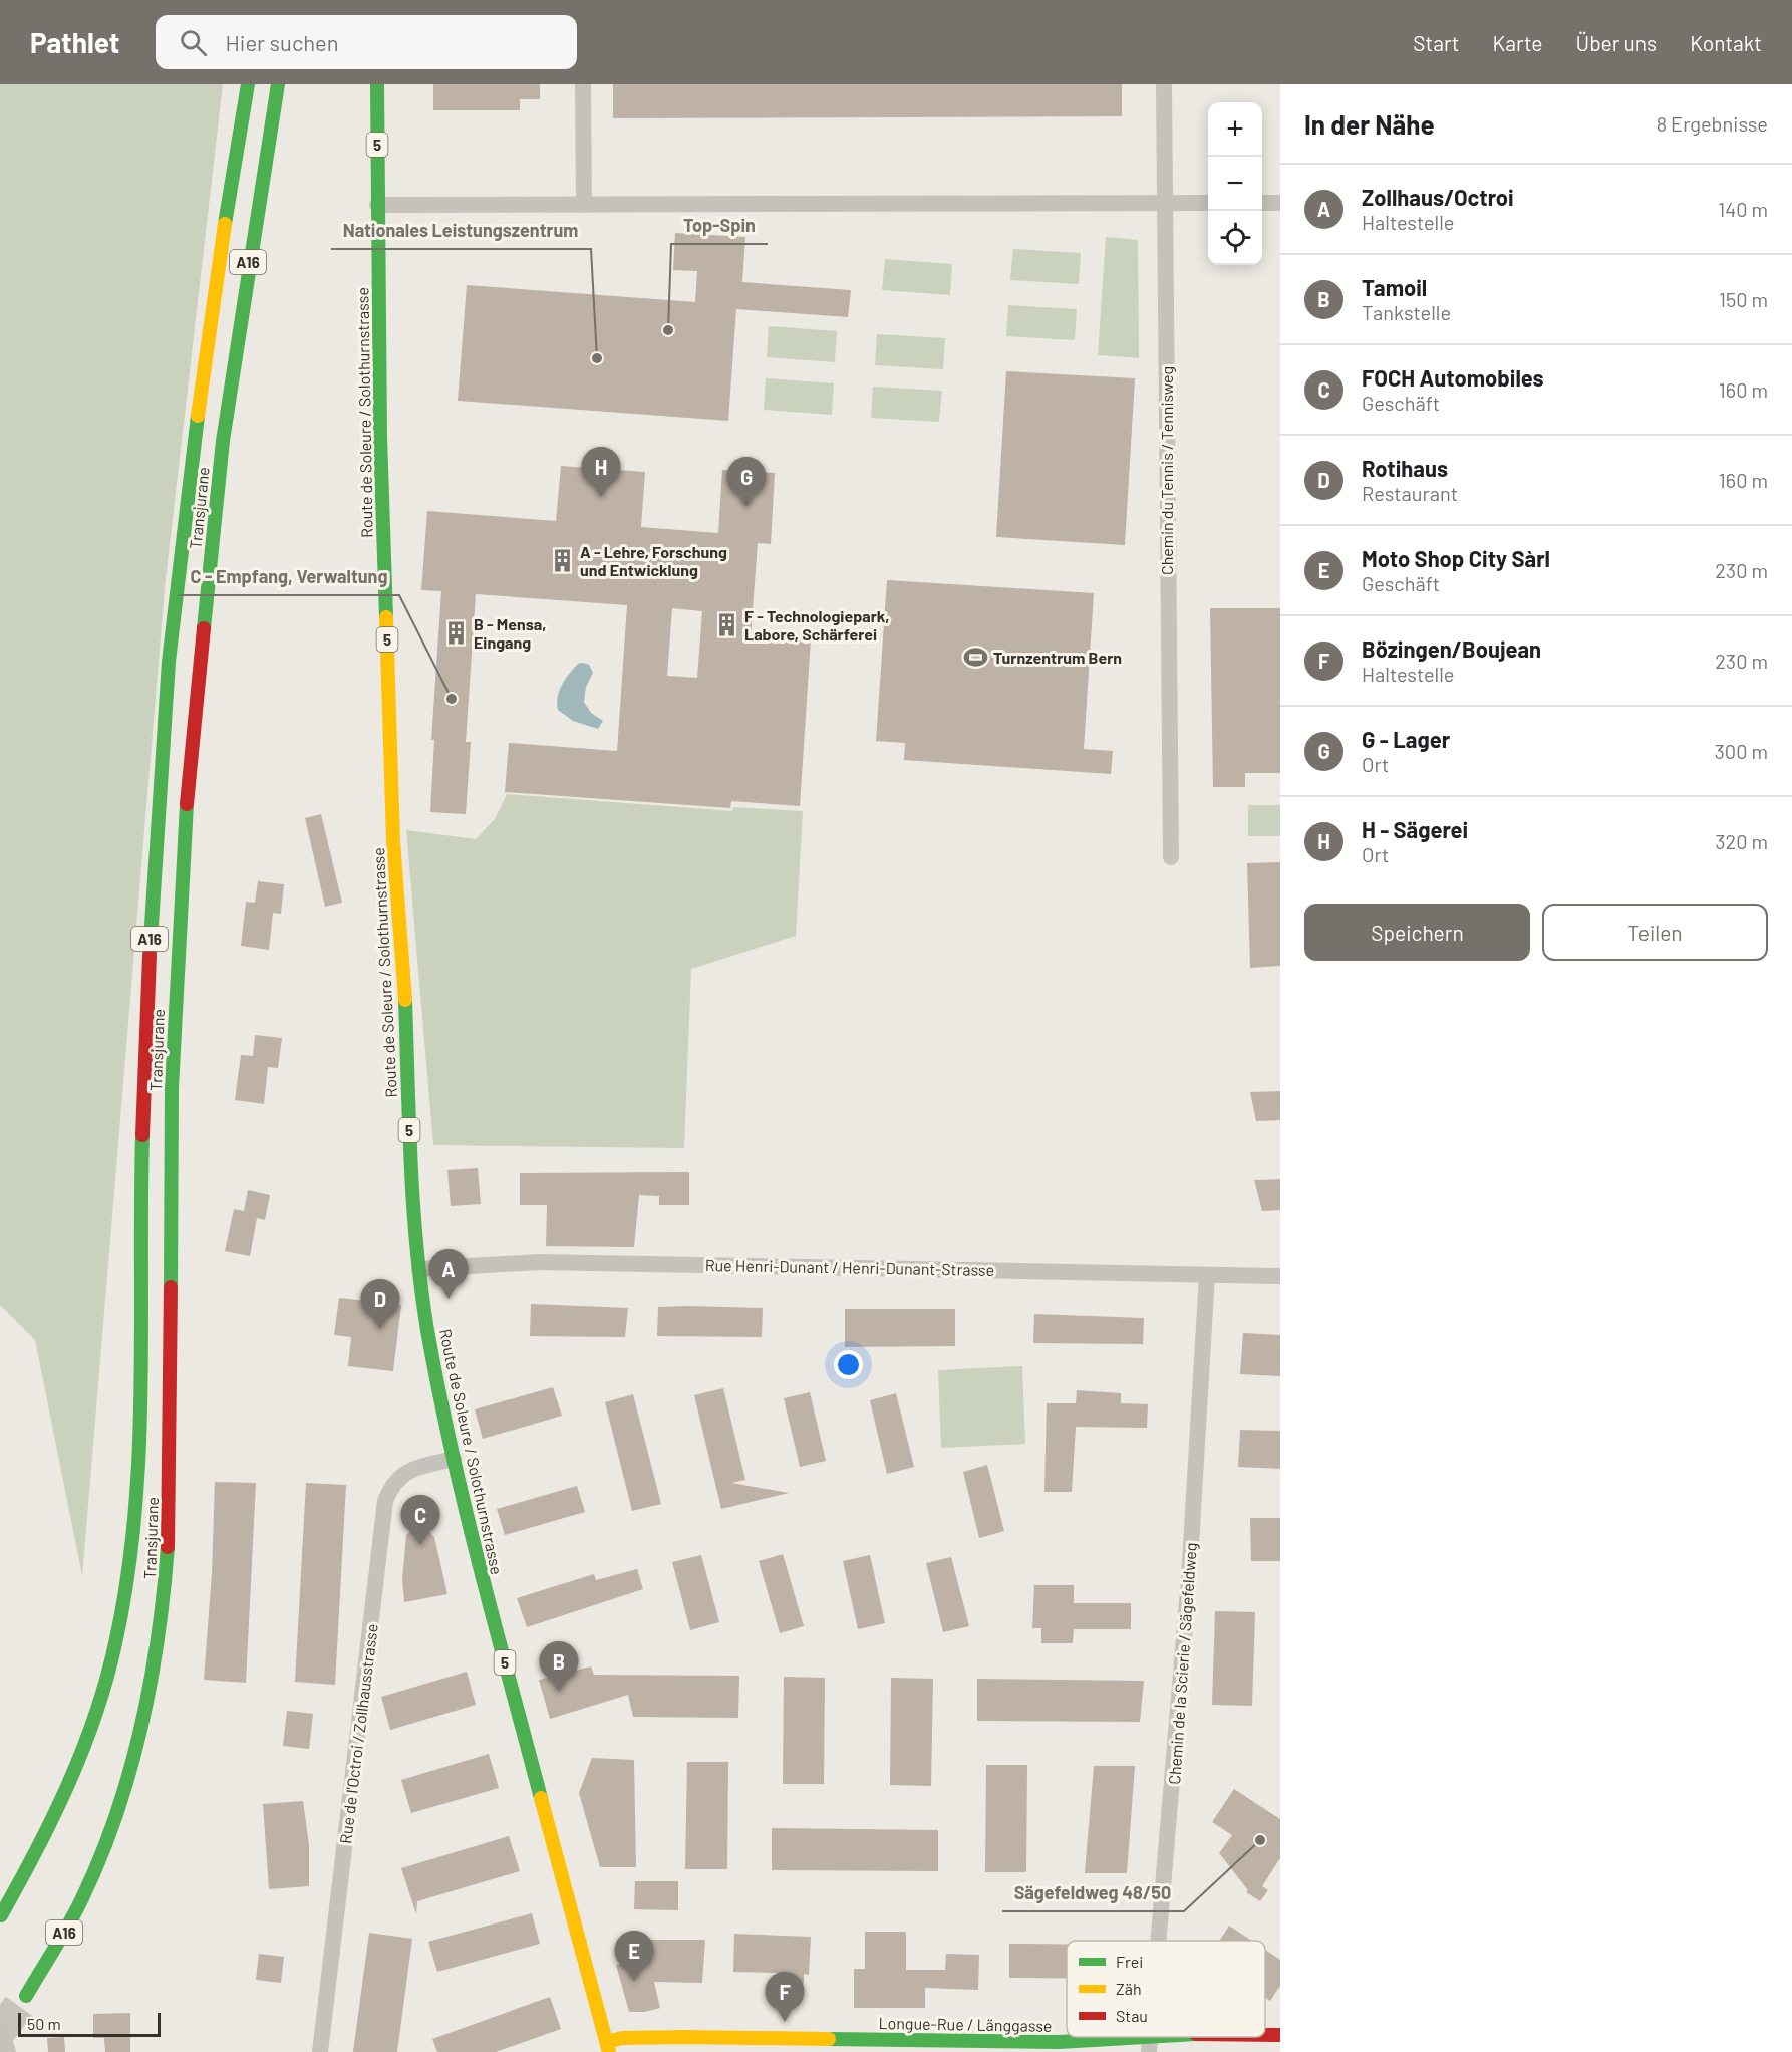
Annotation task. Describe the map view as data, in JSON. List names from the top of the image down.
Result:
{
  "streets": {
    "main road": [
      "5",
      "A16",
      "Route de Soleure / Solothurnstrasse",
      "Transjurane",
      "Longue-Rue / Länggasse"
    ],
    "street": [
      "Chemin du Tennis / Tennisweg",
      "Rue Henri-Dunant / Henri-Dunant-Strasse",
      "Chemin de la Scierie / Sägefeldweg",
      "Rue de l'Octroi / Zollhausstrasse"
    ]
  },
  "crossings": [
    ["Route de Soleure / Solothurnstrasse", "Rue Henri-Dunant / Henri-Dunant-Strasse"],
    ["Route de Soleure / Solothurnstrasse", "Rue de l'Octroi / Zollhausstrasse"],
    ["Route de Soleure / Solothurnstrasse", "Longue-Rue / Länggasse"],
    ["Rue Henri-Dunant / Henri-Dunant-Strasse", "Chemin de la Scierie / Sägefeldweg"]
  ],
  "places": {
    "other": [
      "Top-Spin",
      "Nationales Leistungszentrum",
      "C - Empfang, Verwaltung",
      "Sägefeldweg 48/50"
    ],
    "building": ["A - Lehre, Forschung und Entwicklung", "F - Technologiepark, Labore, Schärferei", "B - Mensa, Eingang"],
    "sports": ["Turnzentrum Bern"]
  },
  "legend": ["Frei", "Zäh", "Stau"],
  "scale_bar": "50 m",
  "page": {
    "header": "Pathlet",
    "search": "Hier suchen",
    "nav": [
      "Start",
      "Karte",
      "Über uns",
      "Kontakt"
    ],
    "heading": ["In der Nähe", "8 Ergebnisse"],
    "map_buttons": ["+", "−"],
    "list": [
      {
        "mark": "A",
        "name": "Zollhaus/Octroi",
        "note": "Haltestelle",
        "value": "140 m"
      },
      {
        "mark": "B",
        "name": "Tamoil",
        "note": "Tankstelle",
        "value": "150 m"
      },
      {
        "mark": "C",
        "name": "FOCH Automobiles",
        "note": "Geschäft",
        "value": "160 m"
      },
      {
        "mark": "D",
        "name": "Rotihaus",
        "note": "Restaurant",
        "value": "160 m"
      },
      {
        "mark": "E",
        "name": "Moto Shop City Sàrl",
        "note": "Geschäft",
        "value": "230 m"
      },
      {
        "mark": "F",
        "name": "Bözingen/Boujean",
        "note": "Haltestelle",
        "value": "230 m"
      },
      {
        "mark": "G",
        "name": "G - Lager",
        "note": "Ort",
        "value": "300 m"
      },
      {
        "mark": "H",
        "name": "H - Sägerei",
        "note": "Ort",
        "value": "320 m"
      }
    ],
    "pins": [
      "H",
      "G",
      "A",
      "D",
      "C",
      "B",
      "E",
      "F"
    ],
    "buttons": ["Speichern", "Teilen"],
    "scale": "50 m"
  }
}
